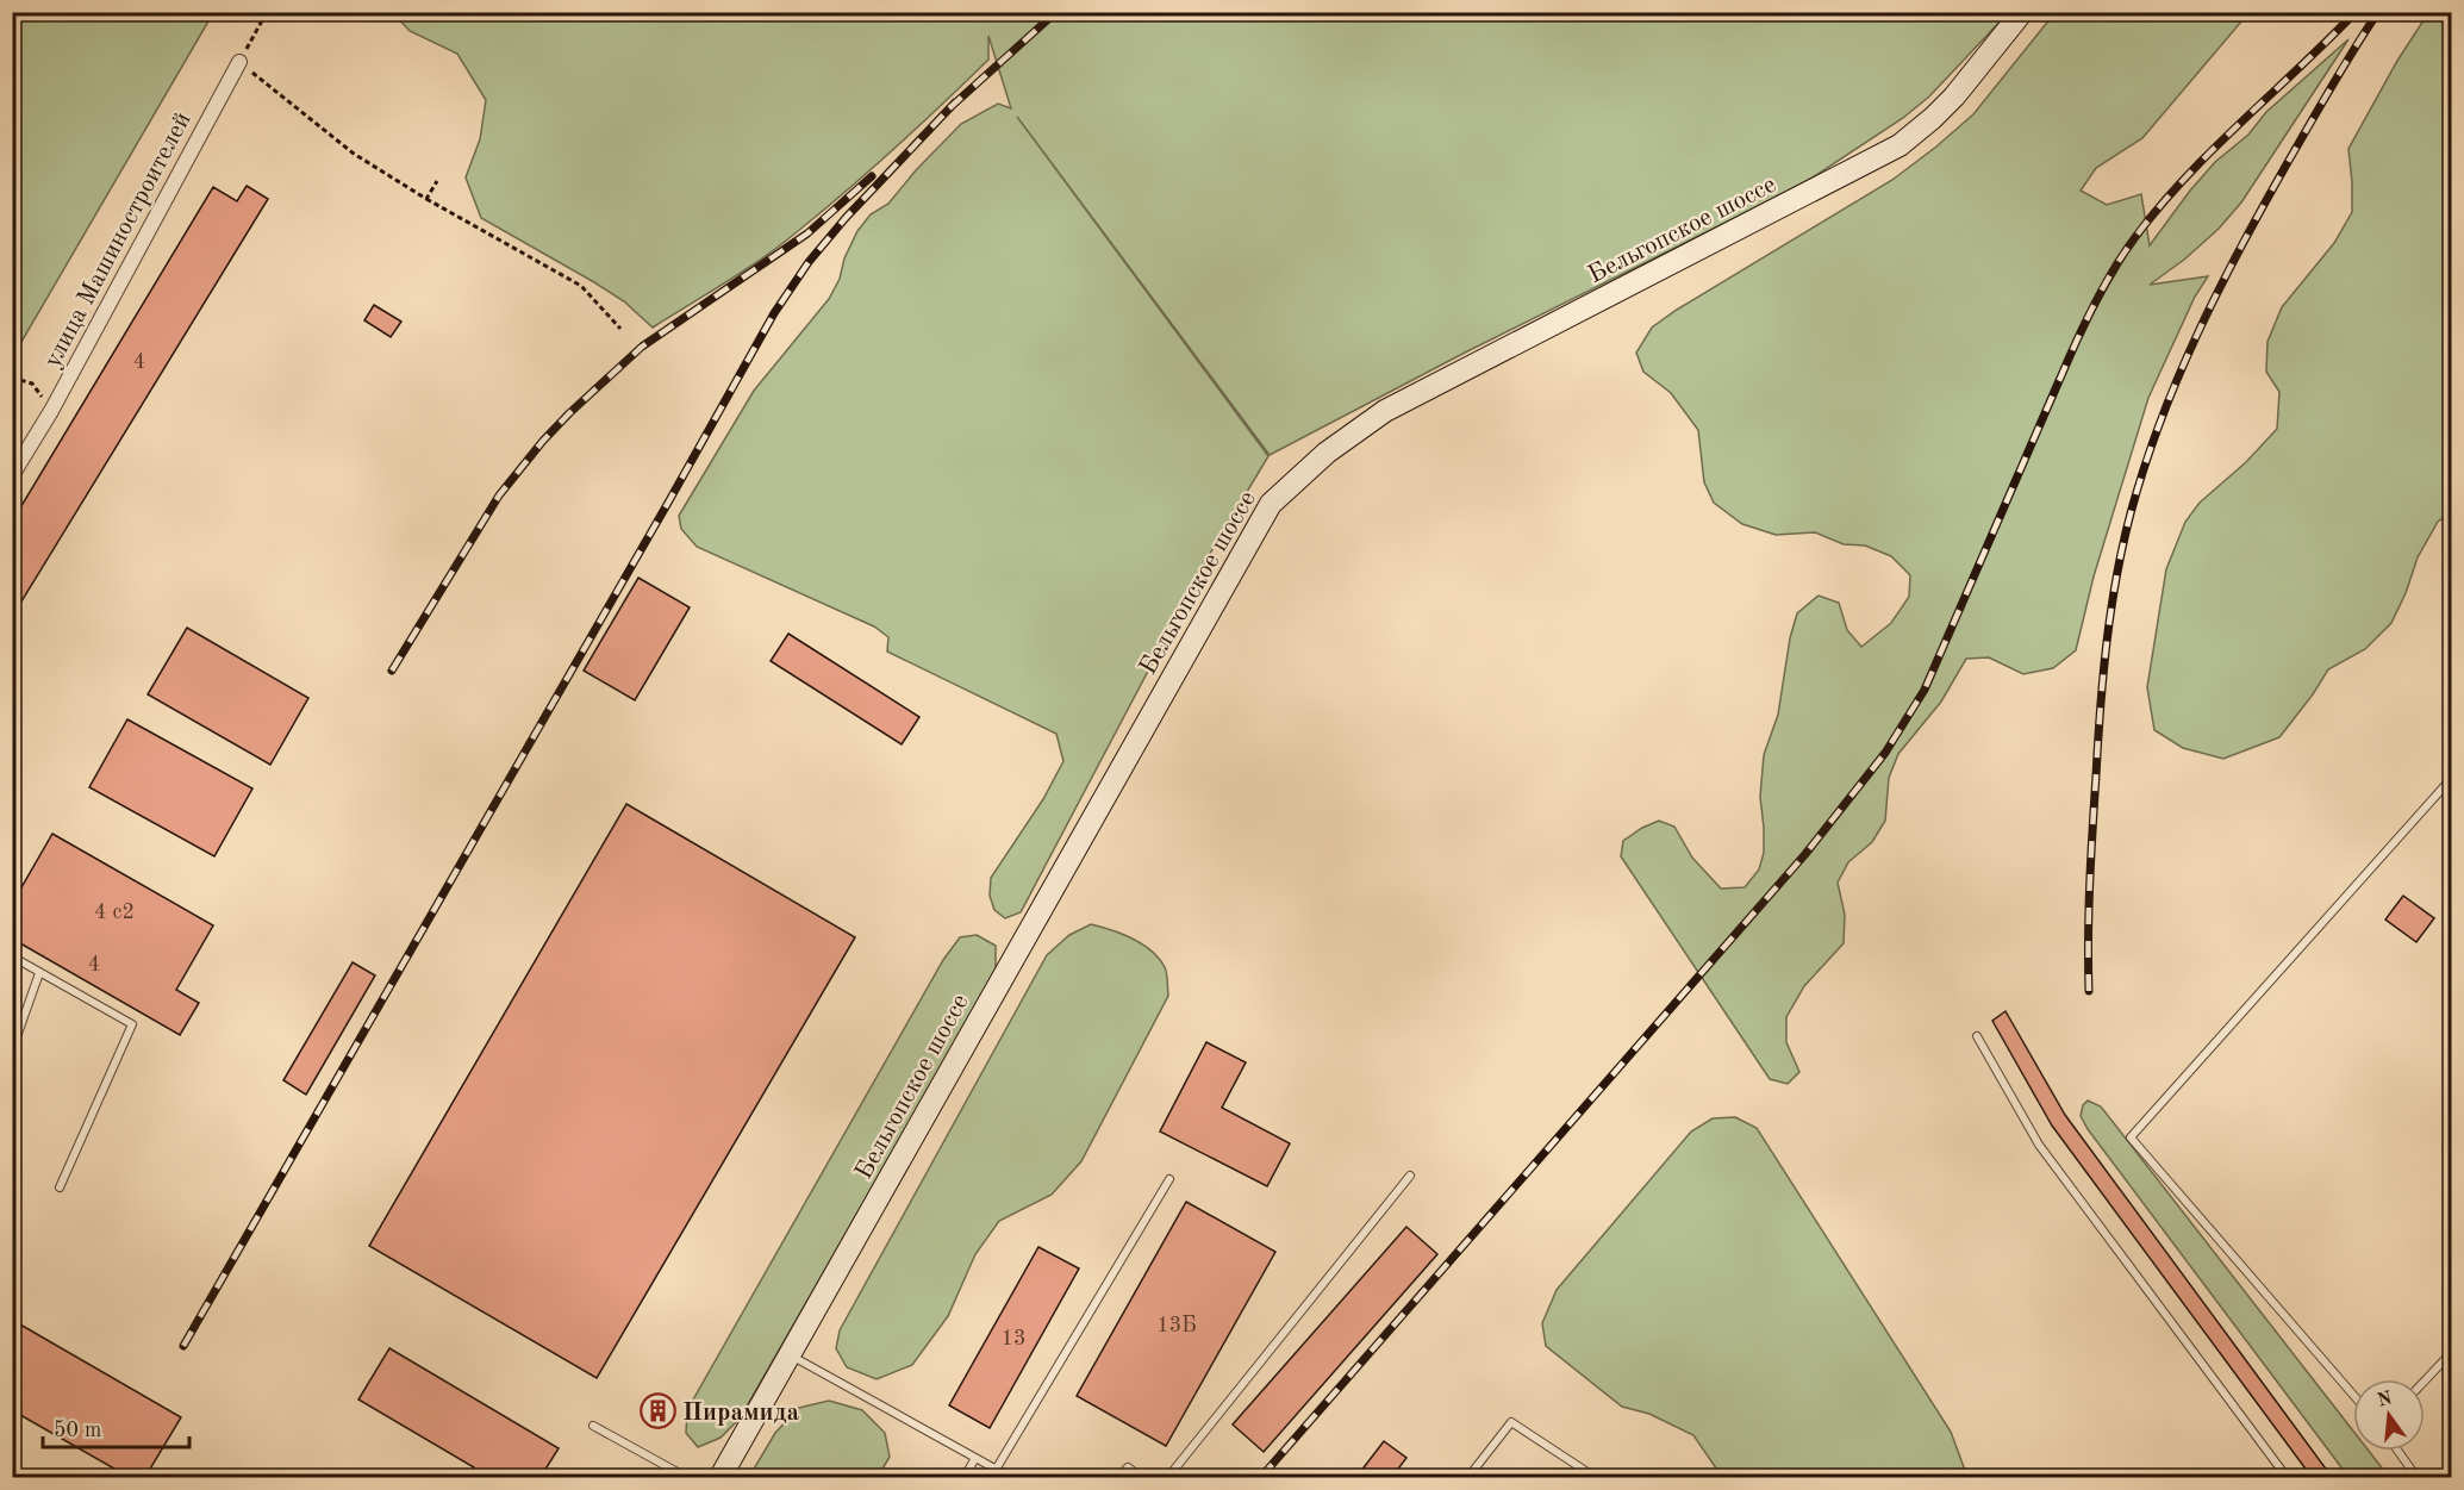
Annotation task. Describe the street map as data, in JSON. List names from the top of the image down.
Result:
{
  "streets": {
    "street": ["Бельгопское шоссе", "улица Машиностроителей"]
  },
  "places": {
    "building": ["Пирамида"]
  },
  "house_numbers": [
    "4",
    "4 с2",
    "4",
    "13Б",
    "13"
  ],
  "scale_bar": "50 m",
  "north": "top"
}
